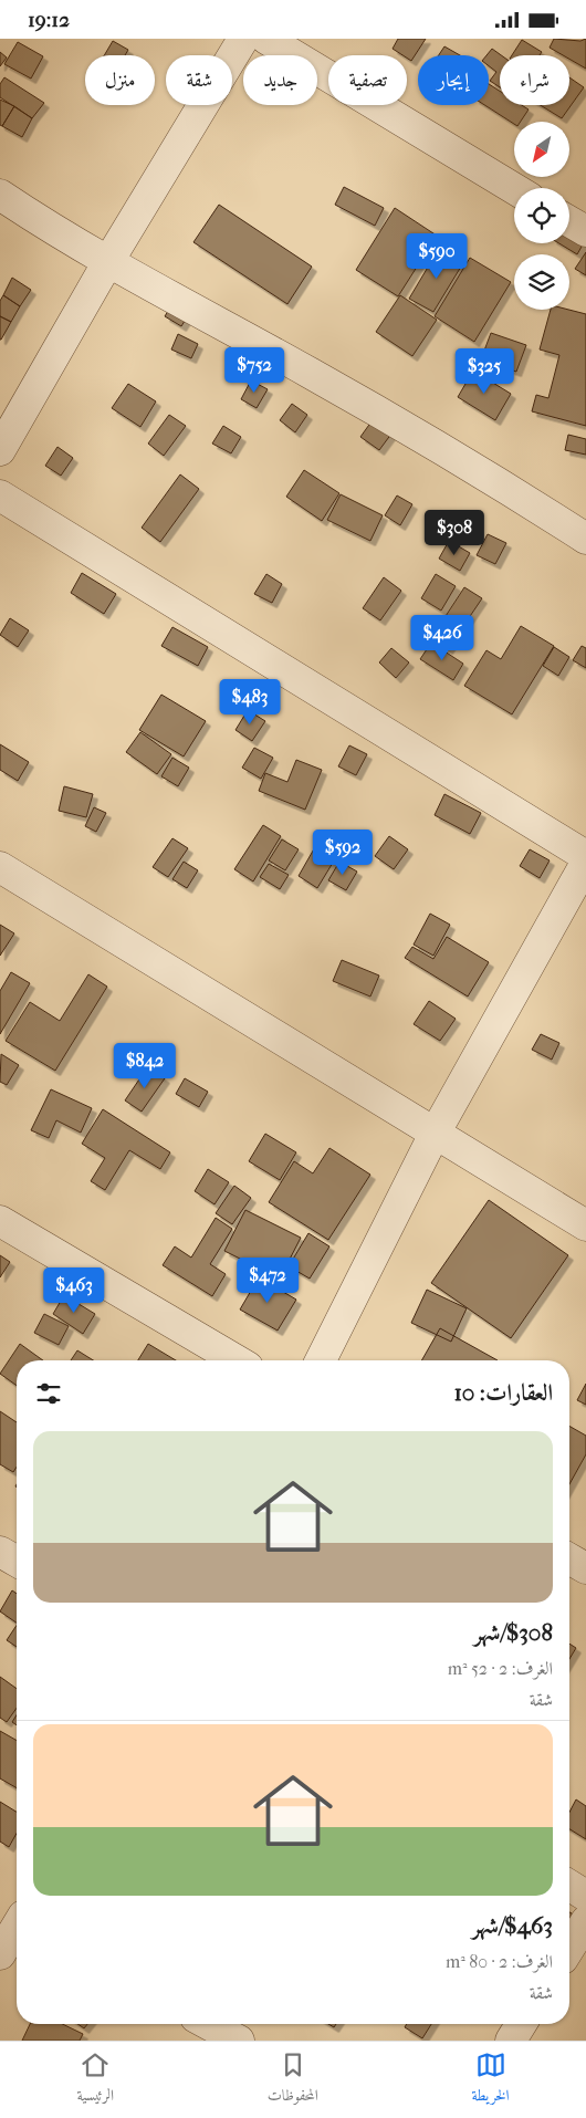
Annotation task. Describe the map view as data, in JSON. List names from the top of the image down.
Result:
{
  "north": "bottom left",
  "page": {
    "status": "19:12",
    "chip": [
      "شراء",
      "إيجار",
      "تصفية",
      "جديد",
      "شقة",
      "منزل"
    ],
    "price": [
      "$590",
      "$752",
      "$325",
      "$308",
      "$426",
      "$483",
      "$592",
      "$842",
      "$472",
      "$463"
    ],
    "heading": "العقارات: 10",
    "list": [
      {
        "name": "$308/شهر",
        "note": "الغرف: 2 · 52 m² · شقة"
      },
      {
        "name": "$463/شهر",
        "note": "الغرف: 2 · 80 m² · شقة"
      }
    ],
    "tabs": ["الخريطة", "المحفوظات", "الرئيسية"]
  }
}
